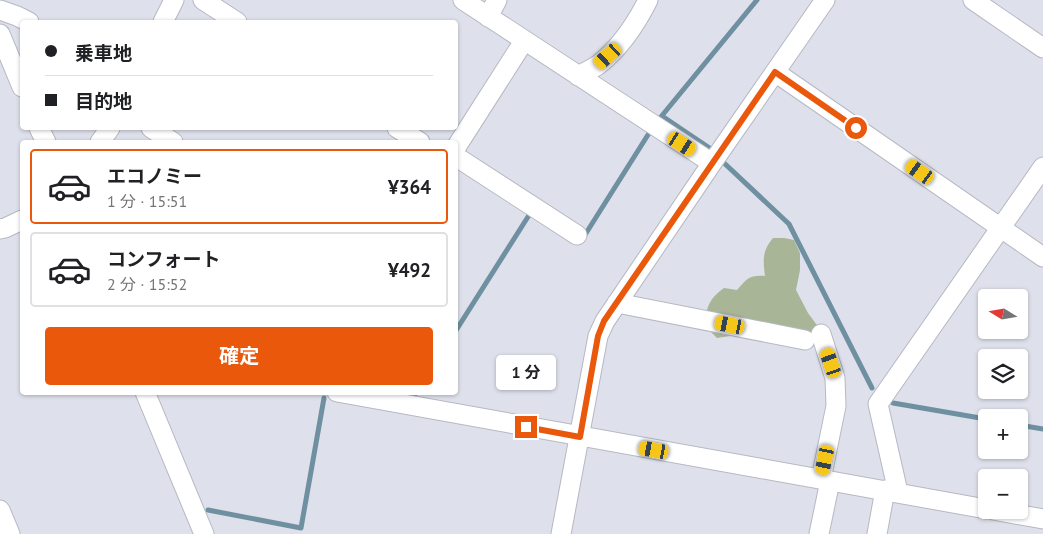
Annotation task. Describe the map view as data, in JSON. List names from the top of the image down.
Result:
{
  "north": "left",
  "page": {
    "banner": ["乗車地", "目的地"],
    "list": [
      {
        "name": "エコノミー",
        "note": "1 分 · 15:51",
        "value": "¥364"
      },
      {
        "name": "コンフォート",
        "note": "2 分 · 15:52",
        "value": "¥492"
      }
    ],
    "map_buttons": ["+", "−"],
    "buttons": "確定",
    "bubble": "1 分"
  }
}
